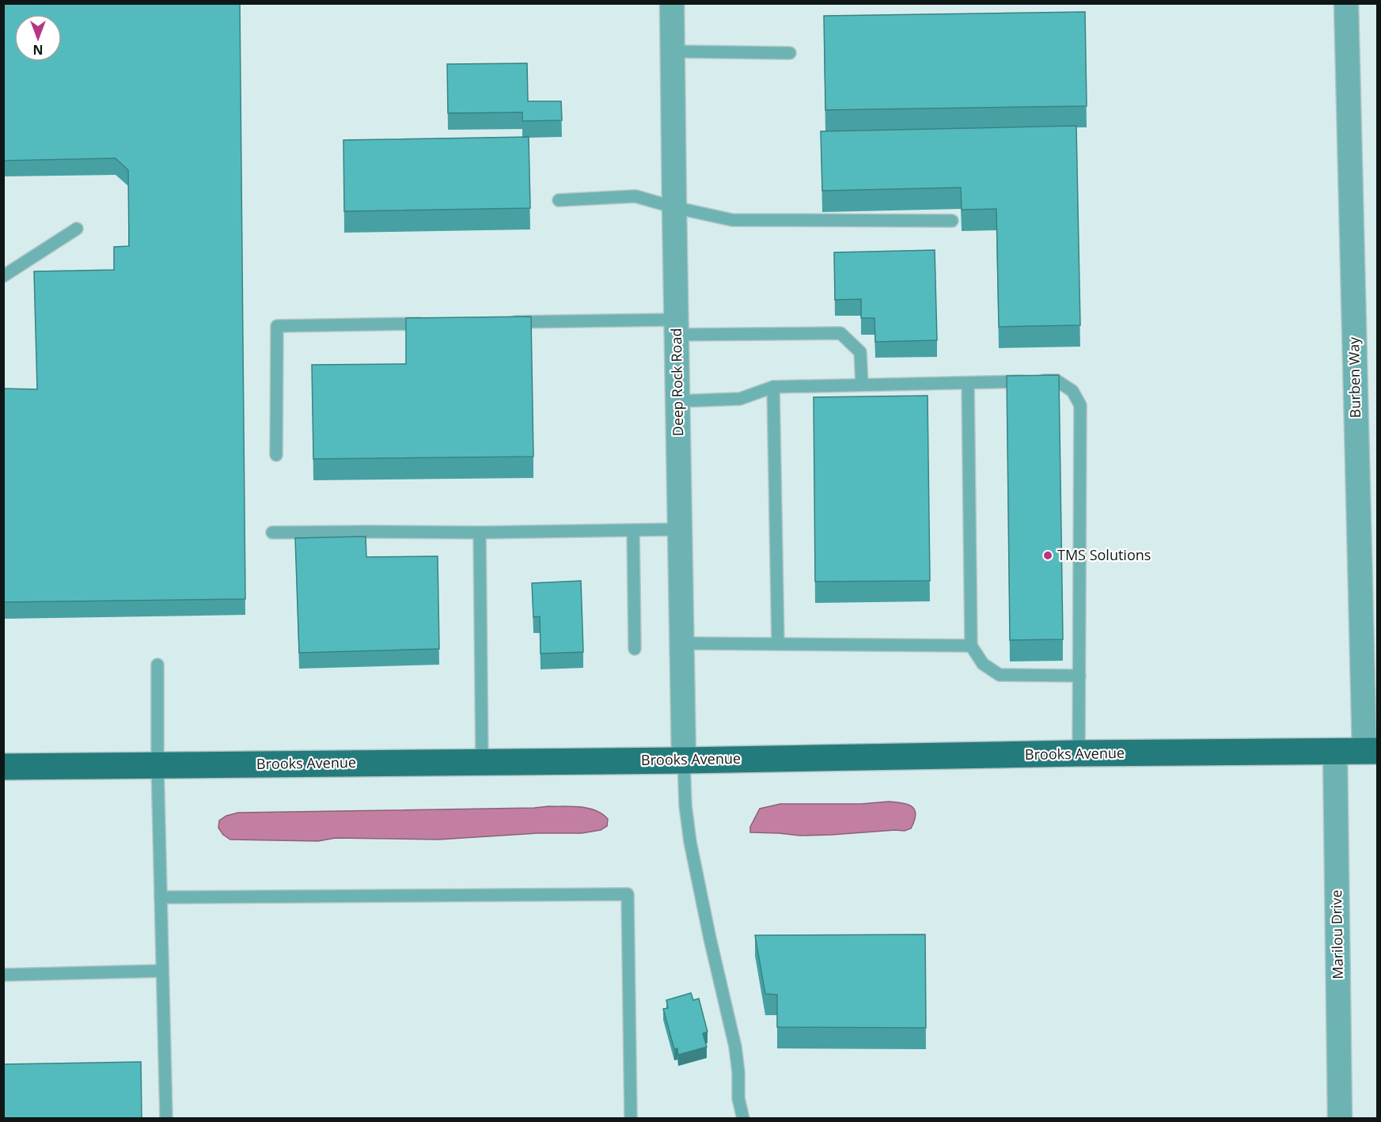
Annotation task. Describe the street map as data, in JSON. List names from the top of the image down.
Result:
{
  "streets": {
    "main road": ["Brooks Avenue"],
    "street": ["Burben Way", "Deep Rock Road", "Marilou Drive"]
  },
  "crossings": [
    ["Burben Way", "Brooks Avenue"],
    ["Deep Rock Road", "Brooks Avenue"],
    ["Brooks Avenue", "Marilou Drive"]
  ],
  "places": ["TMS Solutions"],
  "north": "bottom"
}
